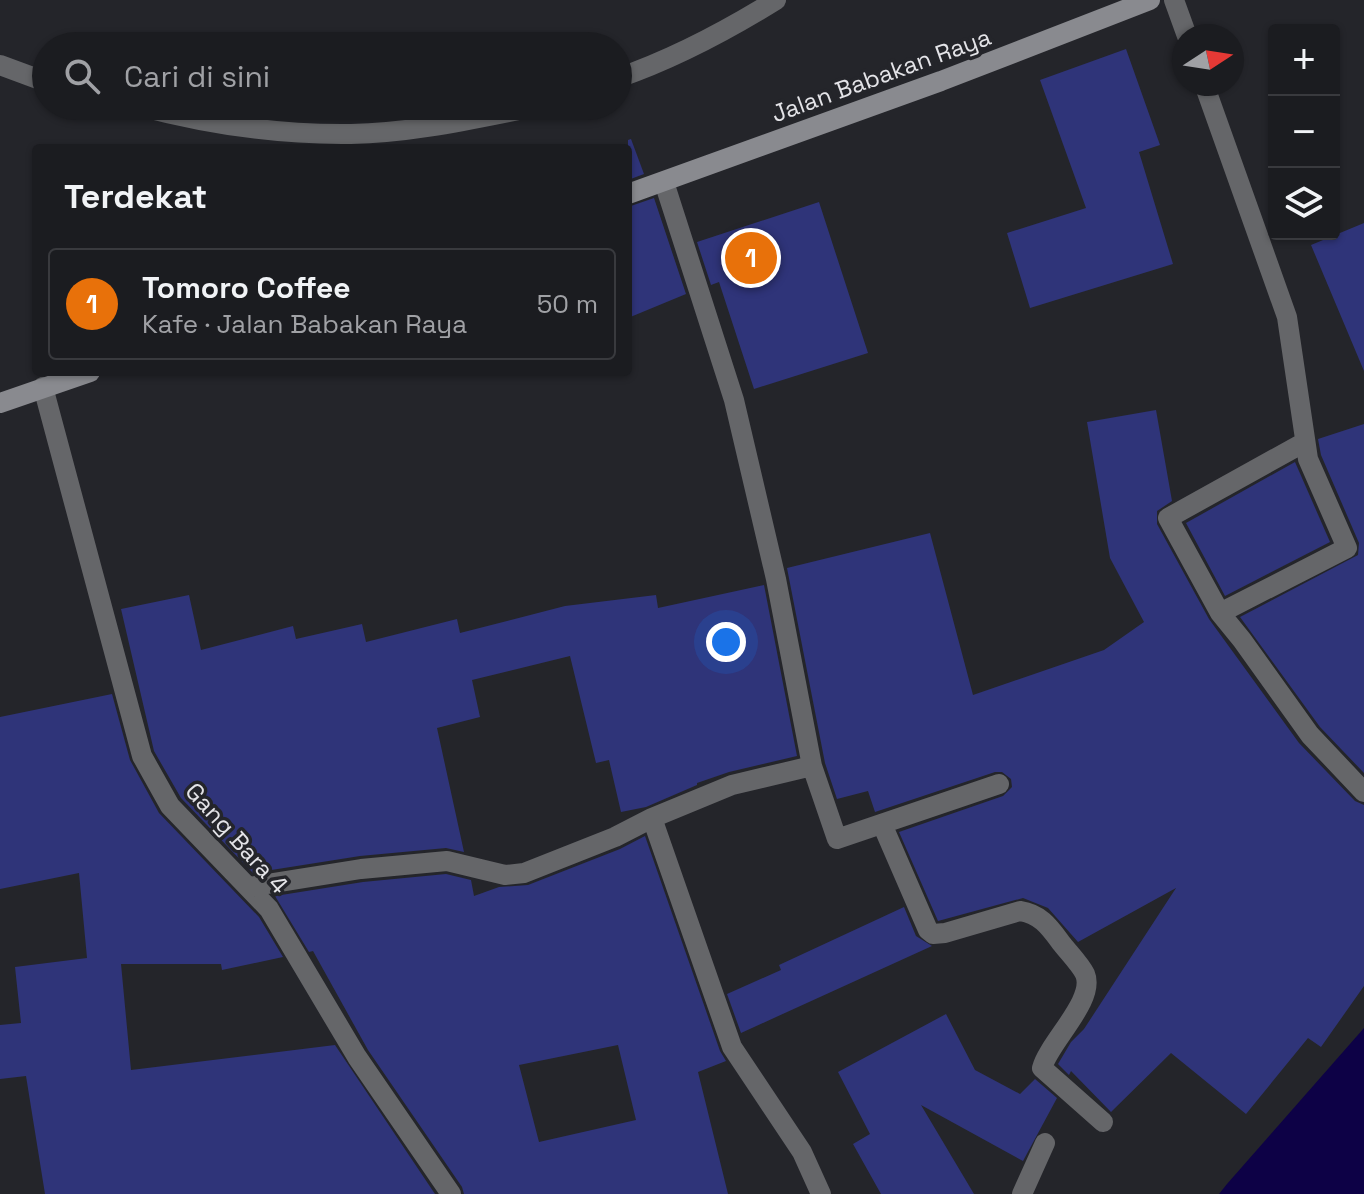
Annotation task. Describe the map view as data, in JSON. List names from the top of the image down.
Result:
{
  "streets": {
    "street": ["Jalan Babakan Raya", "Gang Bara 4"]
  },
  "north": "right",
  "page": {
    "map_buttons": ["+", "−"],
    "search": "Cari di sini",
    "heading": "Terdekat",
    "pins": "1",
    "list": [
      {
        "mark": "1",
        "name": "Tomoro Coffee",
        "note": "Kafe · Jalan Babakan Raya",
        "value": "50 m"
      }
    ]
  }
}
